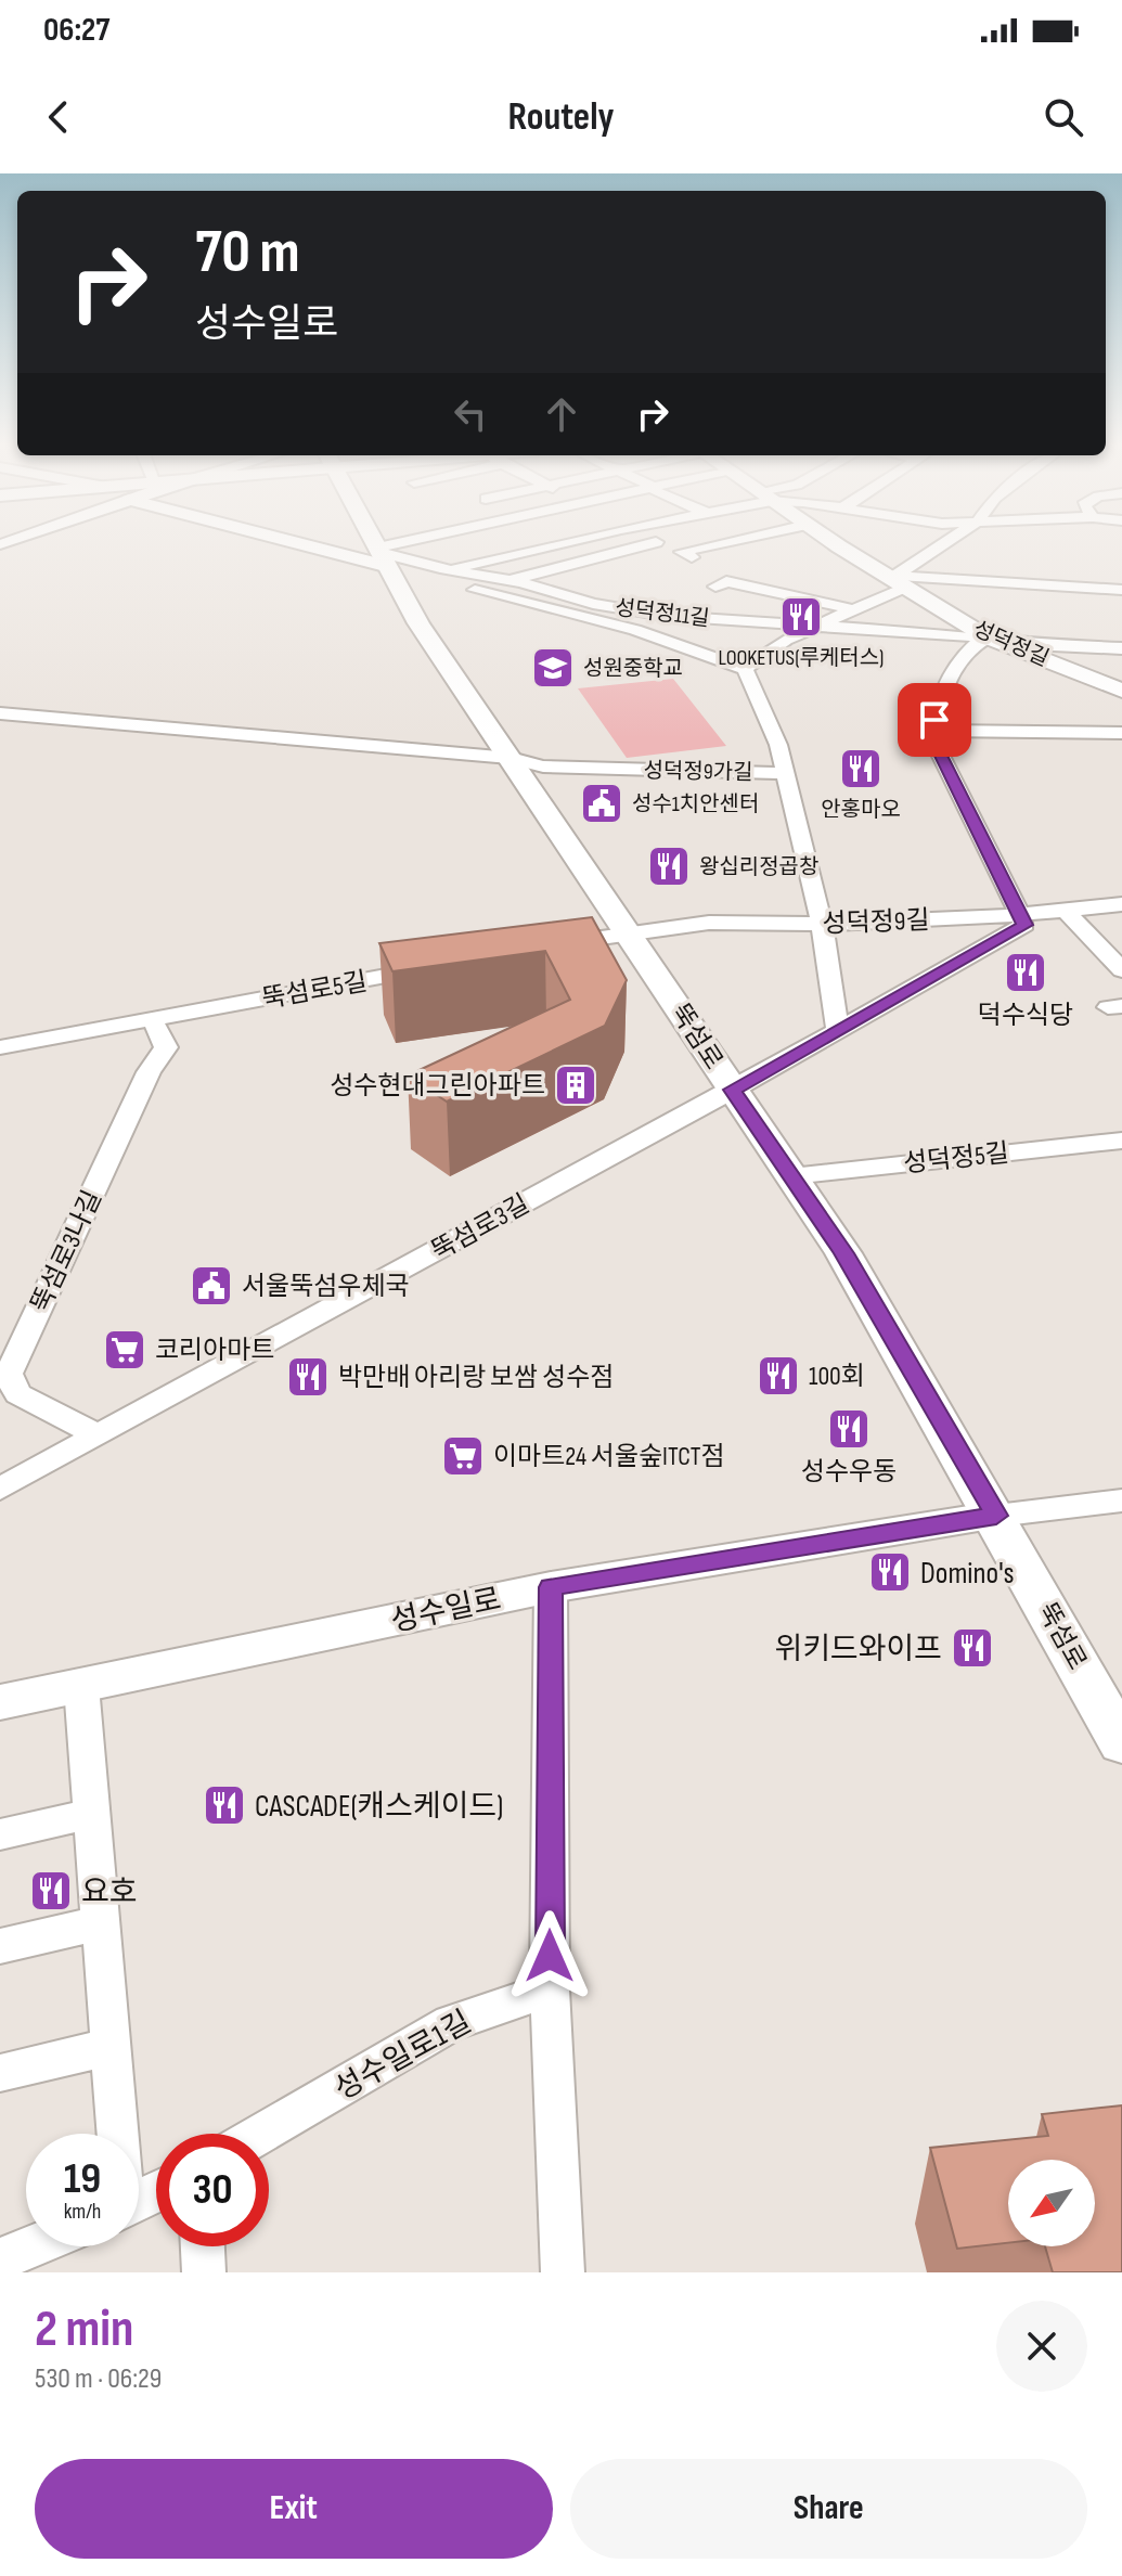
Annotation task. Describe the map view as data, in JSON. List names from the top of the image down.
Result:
{
  "streets": {
    "main road": ["뚝섬로"],
    "street": [
      "성덕정11길",
      "성덕정길",
      "성덕정9가길",
      "성덕정9길",
      "뚝섬로5길",
      "성덕정5길",
      "뚝섬로3길",
      "뚝섬로3나길",
      "성수일로",
      "성수일로1길"
    ]
  },
  "crossings": [
    ["성덕정11길", "성덕정길"],
    ["성덕정11길", "뚝섬로"],
    ["성덕정9가길", "성덕정9길"],
    ["성덕정9가길", "뚝섬로"],
    ["성덕정9가길", "뚝섬로3길"],
    ["성덕정9길", "뚝섬로"],
    ["성덕정9길", "뚝섬로3길"],
    ["뚝섬로", "성덕정5길"],
    ["뚝섬로", "뚝섬로3길"],
    ["뚝섬로", "성수일로"],
    ["뚝섬로3길", "뚝섬로3나길"]
  ],
  "places": {
    "restaurant": [
      "LOOKETUS(루케터스)",
      "안홍마오",
      "왕십리정곱창",
      "덕수식당",
      "100회",
      "박만배 아리랑 보쌈 성수점",
      "성수우동",
      "Domino's",
      "위키드와이프",
      "CASCADE(캐스케이드)",
      "요호"
    ],
    "school or university": ["성원중학교"],
    "public building": ["성수1치안센터", "서울뚝섬우체국"],
    "building": ["성수현대그린아파트"],
    "supermarket": ["코리아마트", "이마트24 서울숲ITCT점"]
  },
  "north": "bottom left",
  "page": {
    "status": "06:27",
    "header": "Routely",
    "turn": ["70 m", "성수일로"],
    "speed": "19 km/h",
    "limit": "30",
    "heading": ["2 min", "530 m · 06:29"],
    "buttons": ["Exit", "Share"]
  }
}
